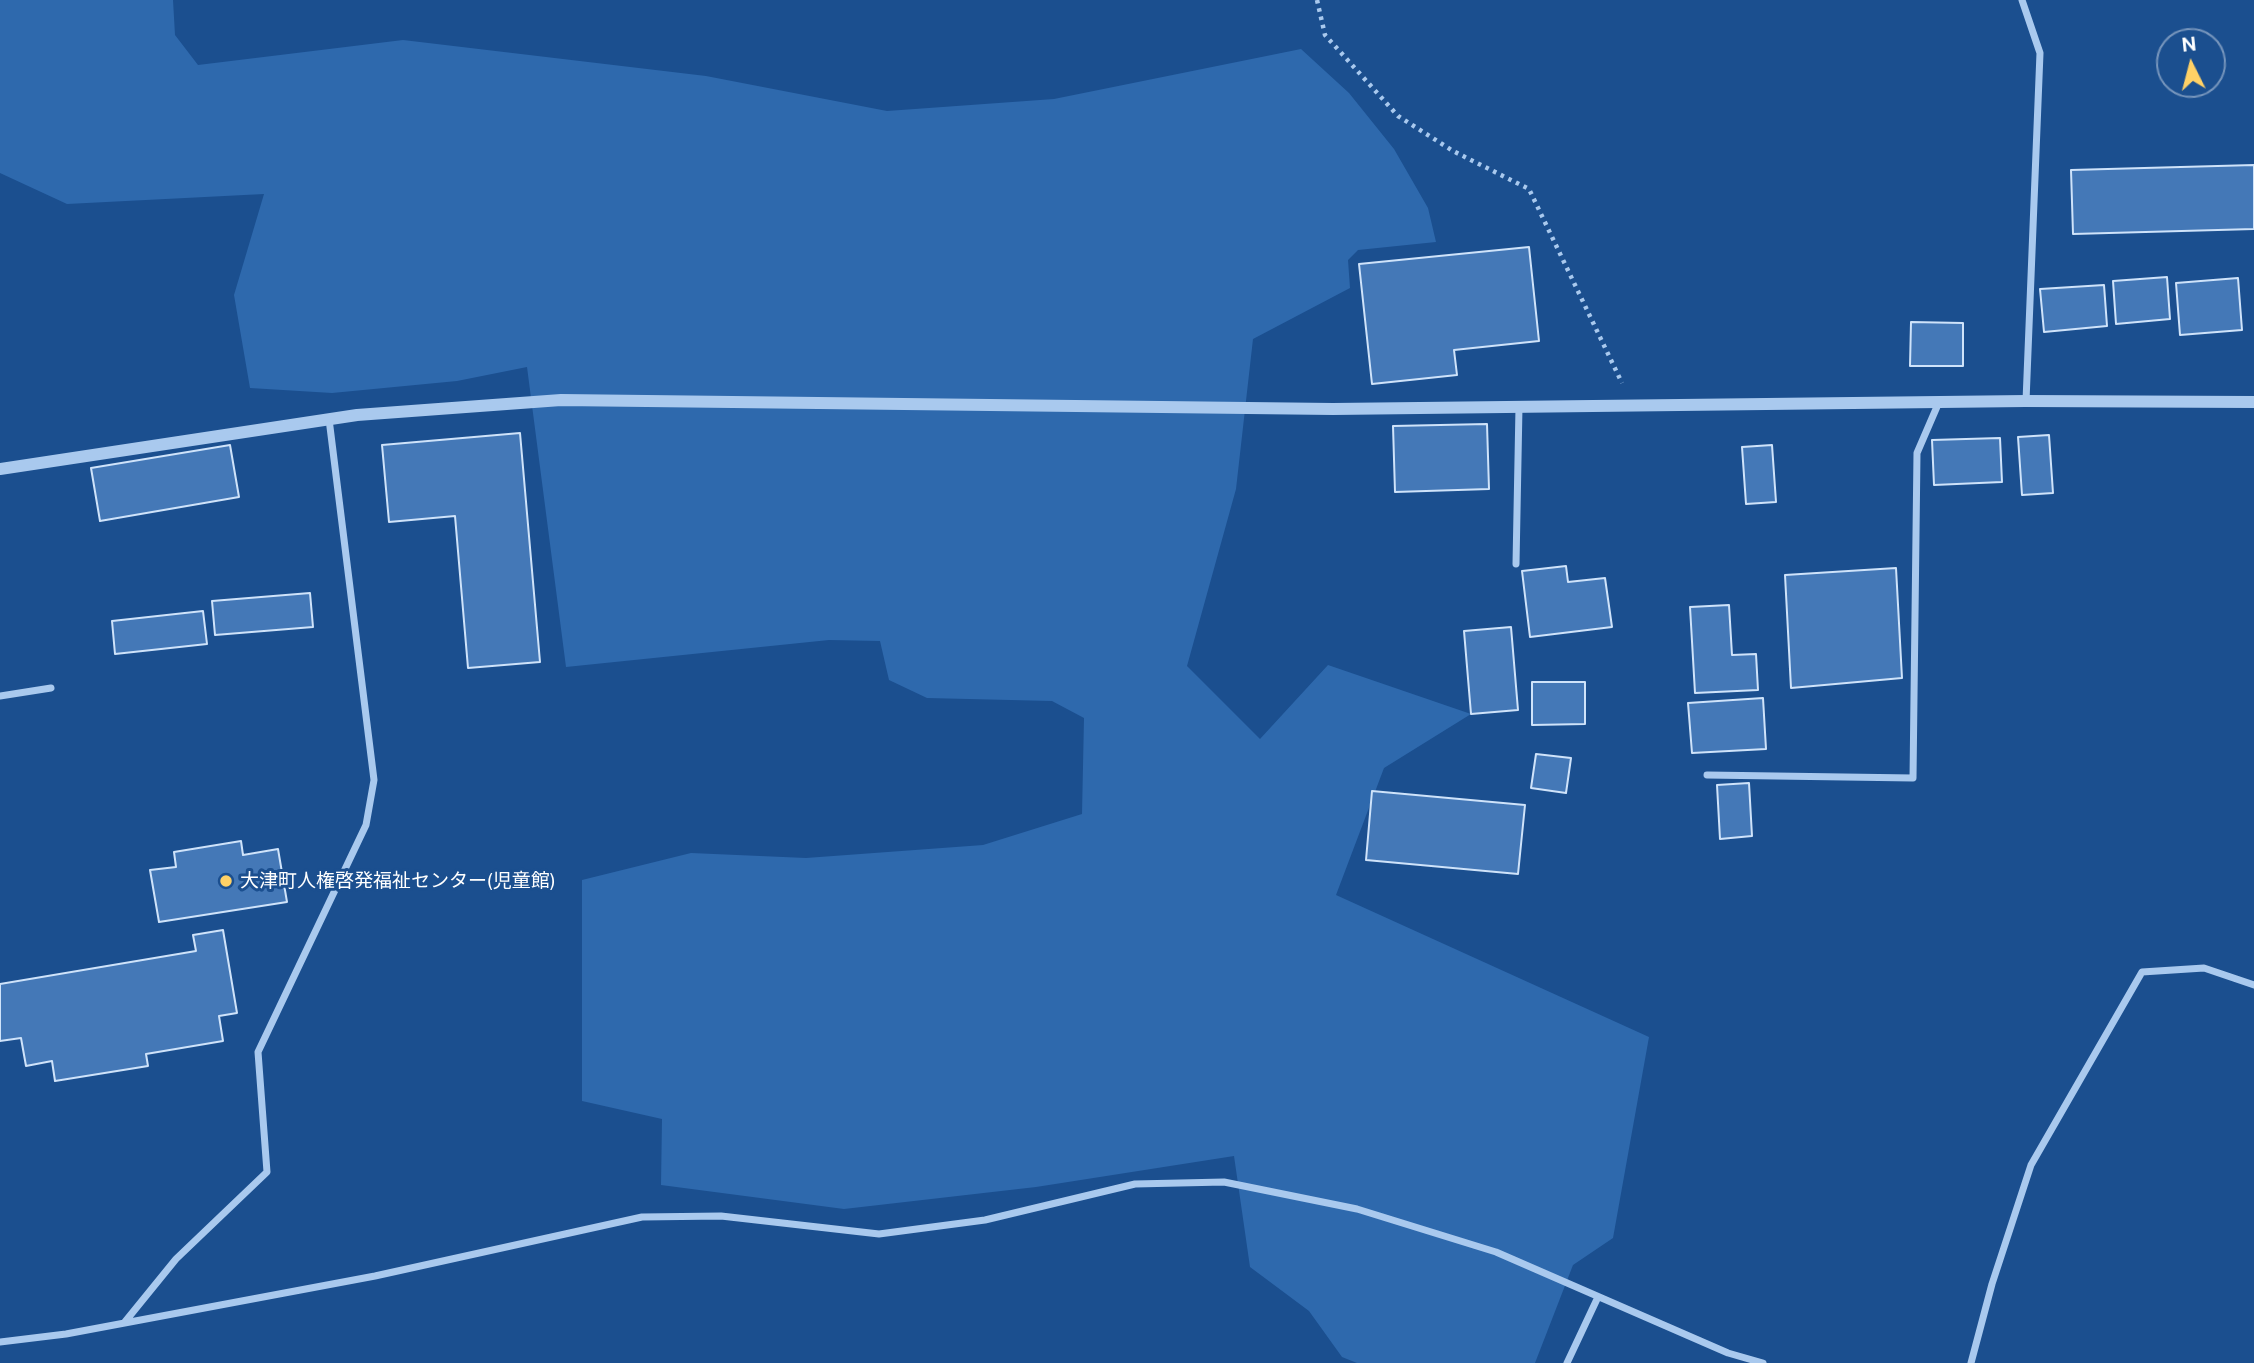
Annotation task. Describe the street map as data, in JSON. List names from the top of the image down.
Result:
{
  "places": ["大津町人権啓発福祉センター(児童館)"],
  "north": "top"
}
